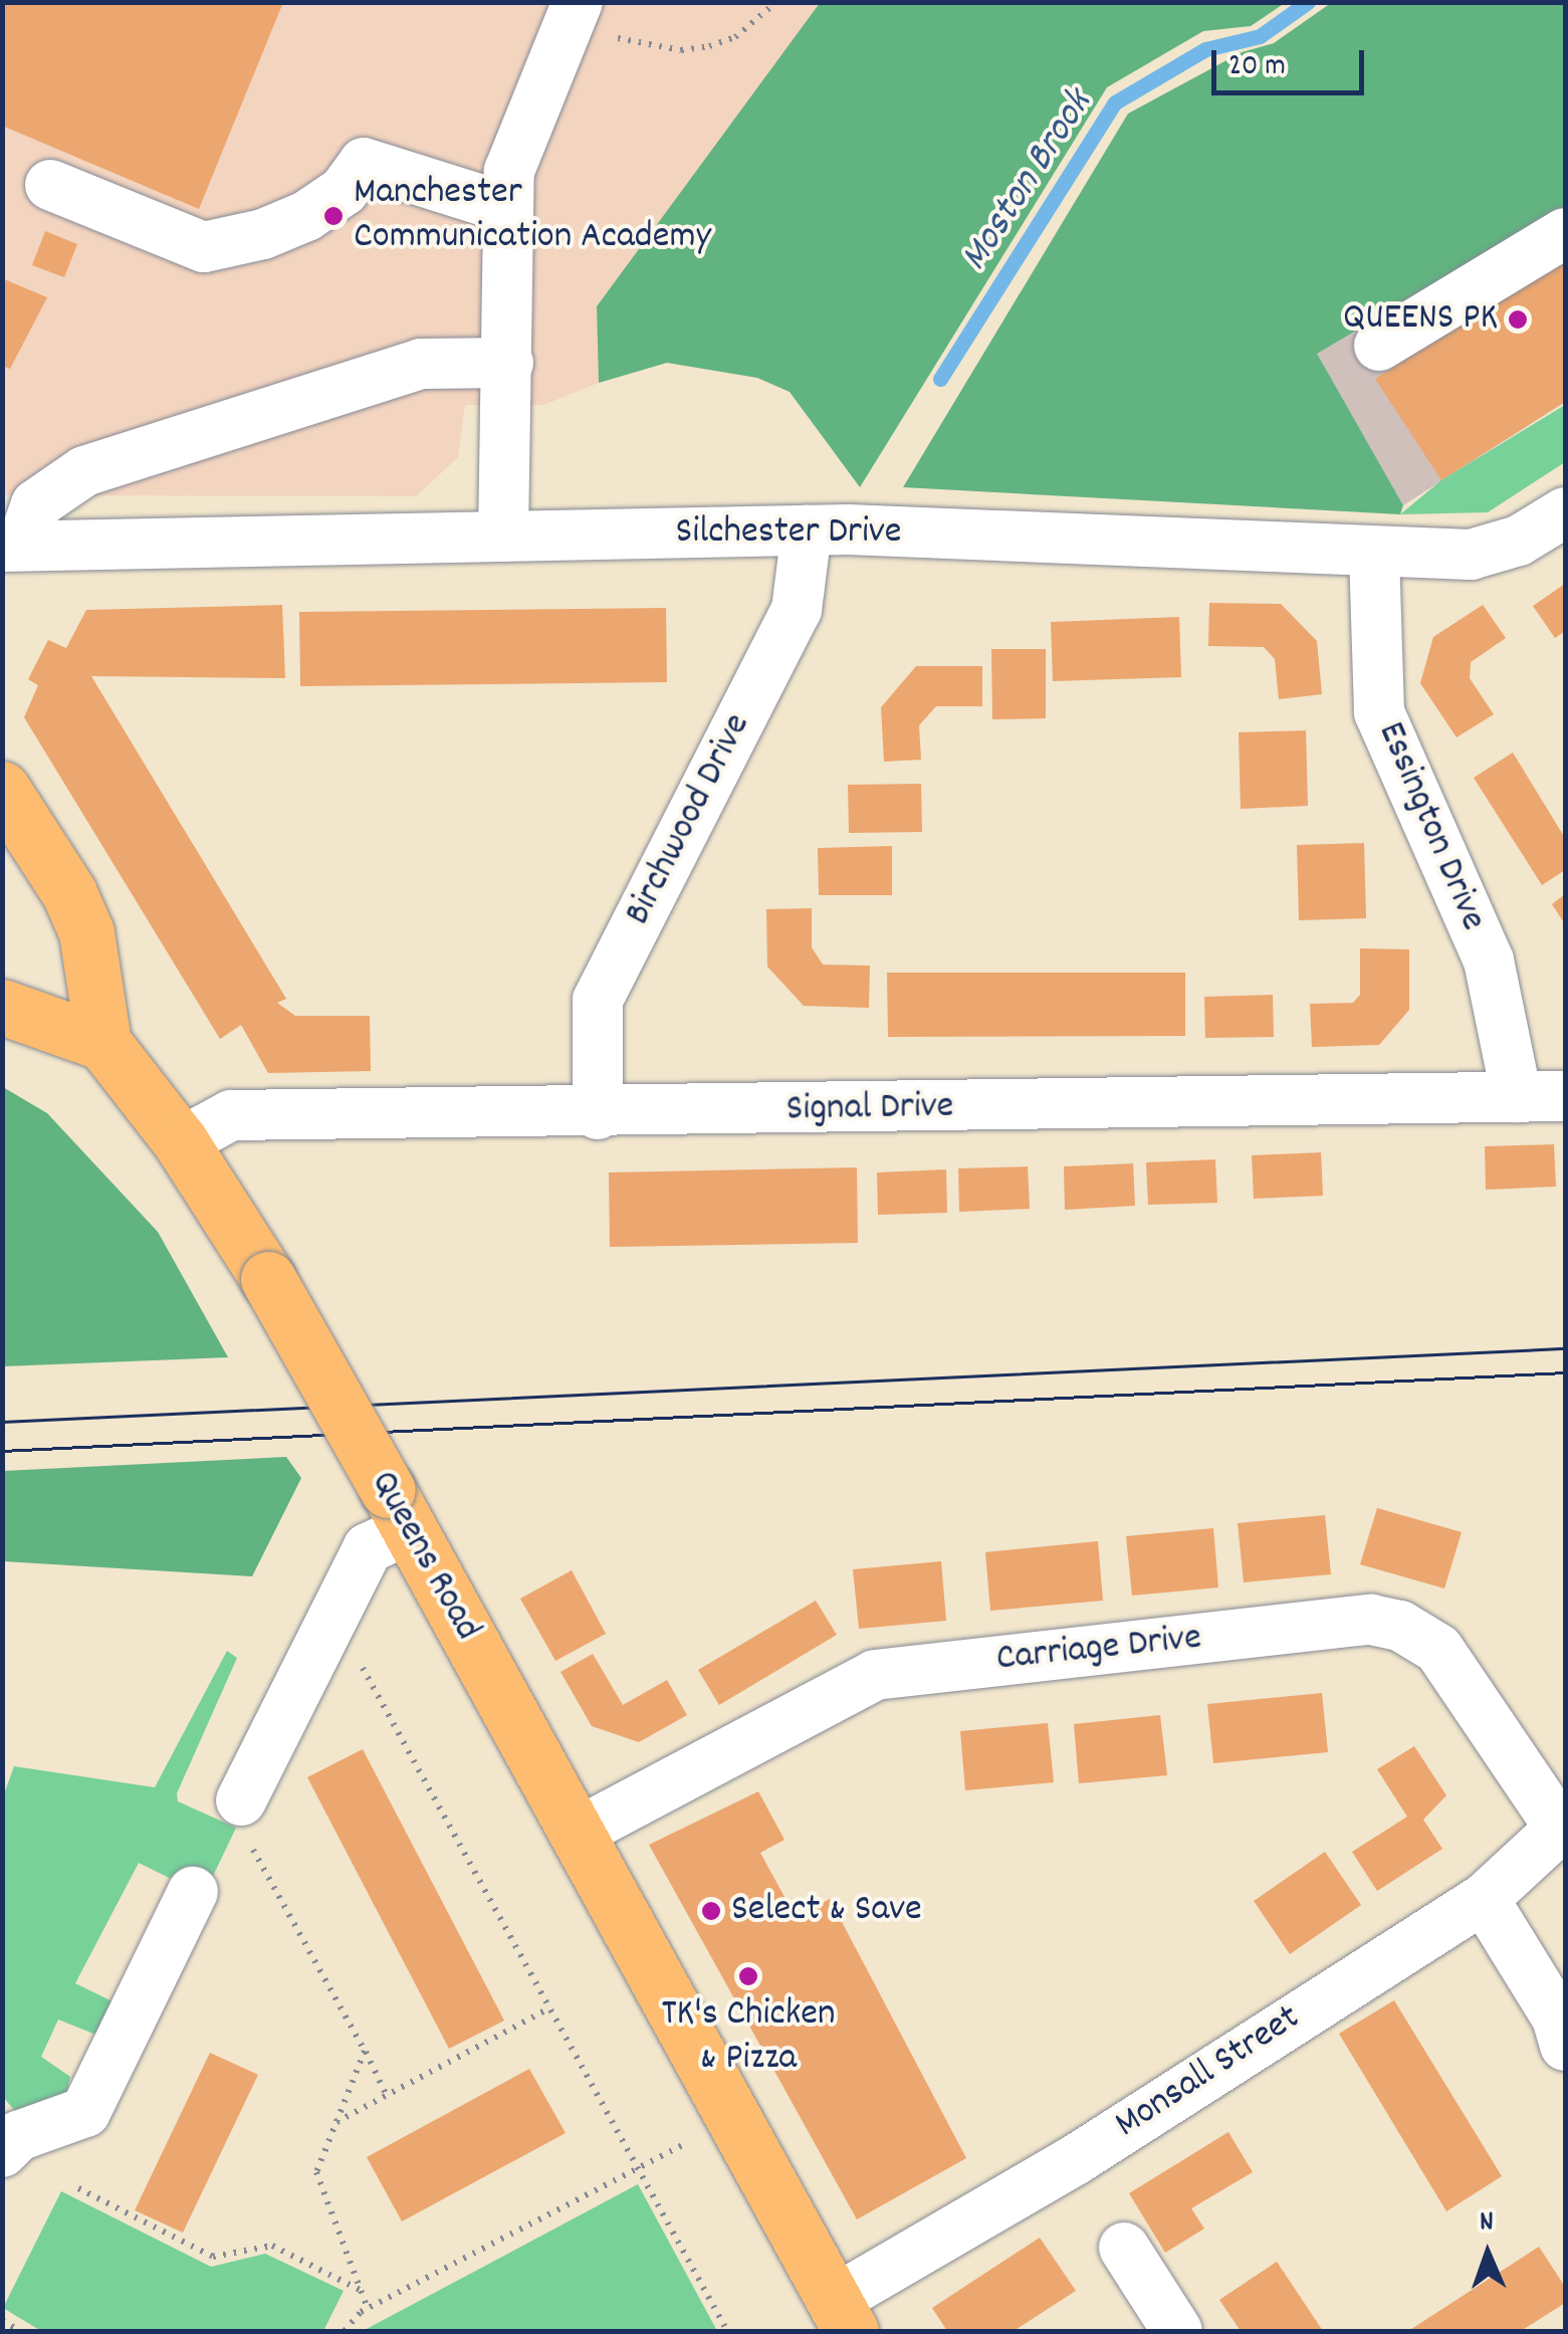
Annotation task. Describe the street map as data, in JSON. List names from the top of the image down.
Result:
{
  "streets": {
    "highway": ["Queens Road"],
    "street": [
      "Silchester Drive",
      "Birchwood Drive",
      "Essington Drive",
      "Signal Drive",
      "Carriage Drive",
      "Monsall Street"
    ]
  },
  "crossings": [
    ["Silchester Drive", "Birchwood Drive"],
    ["Silchester Drive", "Essington Drive"],
    ["Birchwood Drive", "Signal Drive"],
    ["Essington Drive", "Signal Drive"],
    ["Signal Drive", "Queens Road"],
    ["Queens Road", "Carriage Drive"],
    ["Queens Road", "Monsall Street"],
    ["Carriage Drive", "Monsall Street"]
  ],
  "water": ["Moston Brook"],
  "places": [
    "Manchester Communication Academy",
    "QUEENS PK",
    "Select & Save",
    "TK's Chicken & Pizza"
  ],
  "scale_bar": "20 m",
  "north": "top"
}
